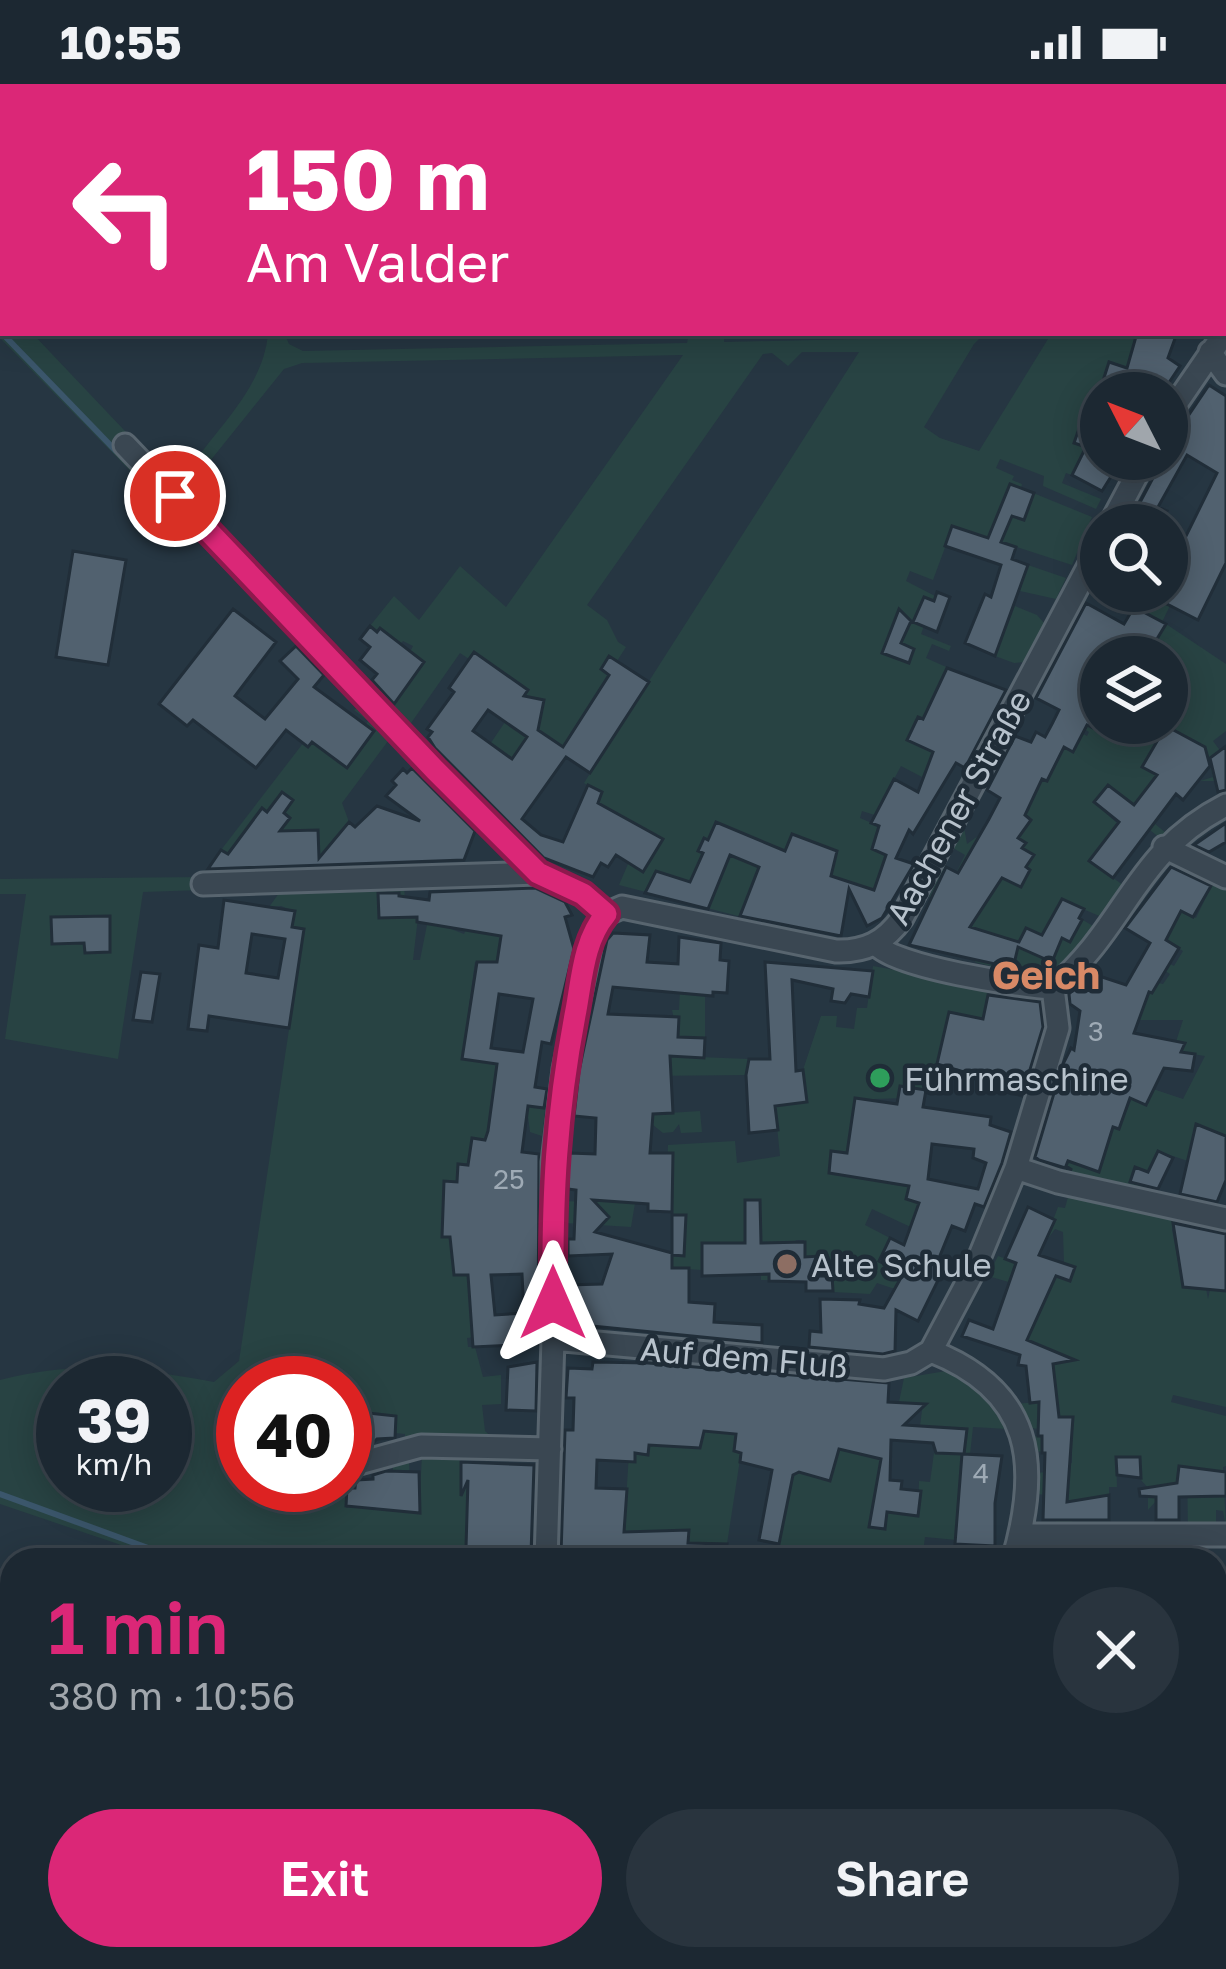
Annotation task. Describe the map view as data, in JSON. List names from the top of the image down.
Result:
{
  "streets": {
    "street": ["Aachener Straße", "Auf dem Fluß"]
  },
  "districts": ["Geich"],
  "places": ["Führmaschine", "Alte Schule"],
  "house_numbers": ["3", "25", "4"],
  "north": "top left",
  "page": {
    "status": "10:55",
    "turn": ["150 m", "Am Valder"],
    "speed": "39 km/h",
    "limit": "40",
    "heading": ["1 min", "380 m · 10:56"],
    "buttons": ["Exit", "Share"]
  }
}
